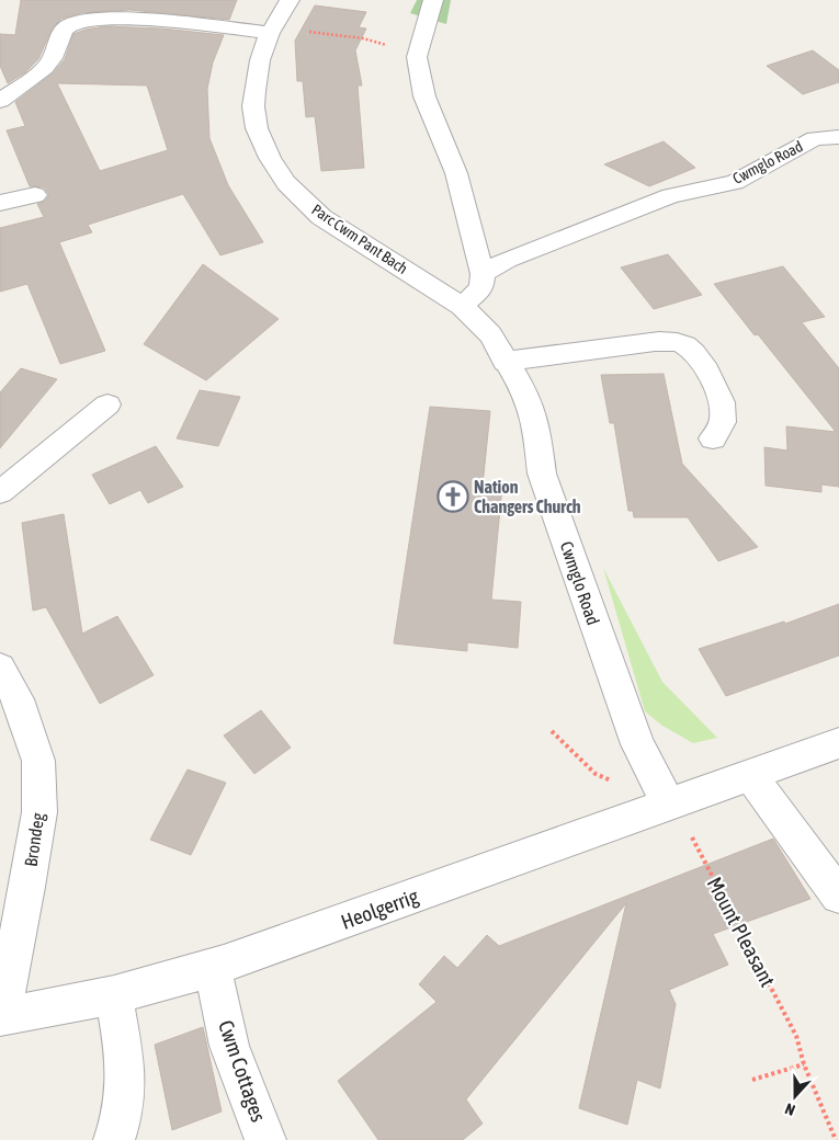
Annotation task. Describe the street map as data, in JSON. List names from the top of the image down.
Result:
{
  "streets": {
    "street": [
      "Cwmglo Road",
      "Parc Cwm Pant Bach",
      "Brondeg",
      "Heolgerrig",
      "Cwm Cottages"
    ],
    "path": ["Mount Pleasant"]
  },
  "crossings": [
    ["Cwmglo Road", "Parc Cwm Pant Bach"],
    ["Cwmglo Road", "Heolgerrig"],
    ["Cwmglo Road", "Mount Pleasant"],
    ["Brondeg", "Heolgerrig"],
    ["Heolgerrig", "Mount Pleasant"],
    ["Heolgerrig", "Cwm Cottages"]
  ],
  "places": {
    "church": ["Nation Changers Church"]
  },
  "north": "bottom"
}
